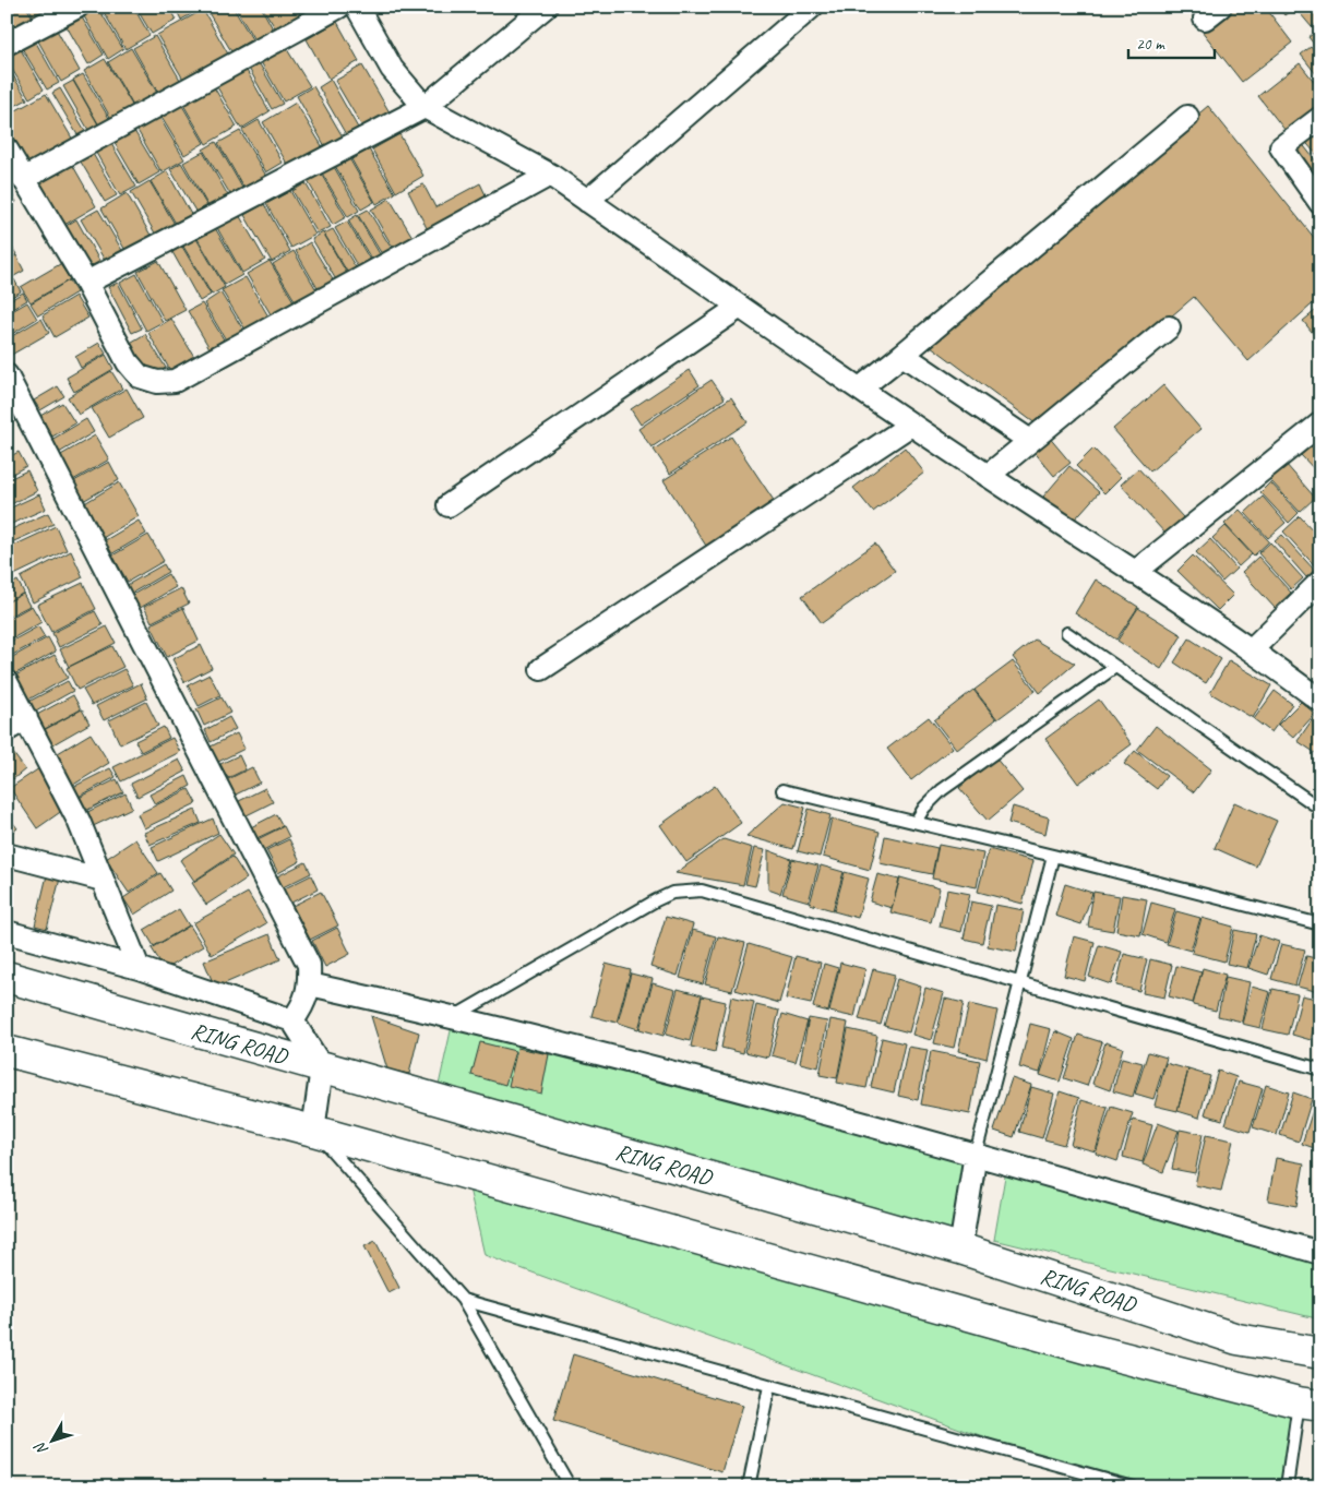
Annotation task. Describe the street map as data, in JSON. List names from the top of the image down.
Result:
{
  "streets": {
    "main road": ["RING ROAD"]
  },
  "scale_bar": "20 m",
  "north": "bottom left"
}
